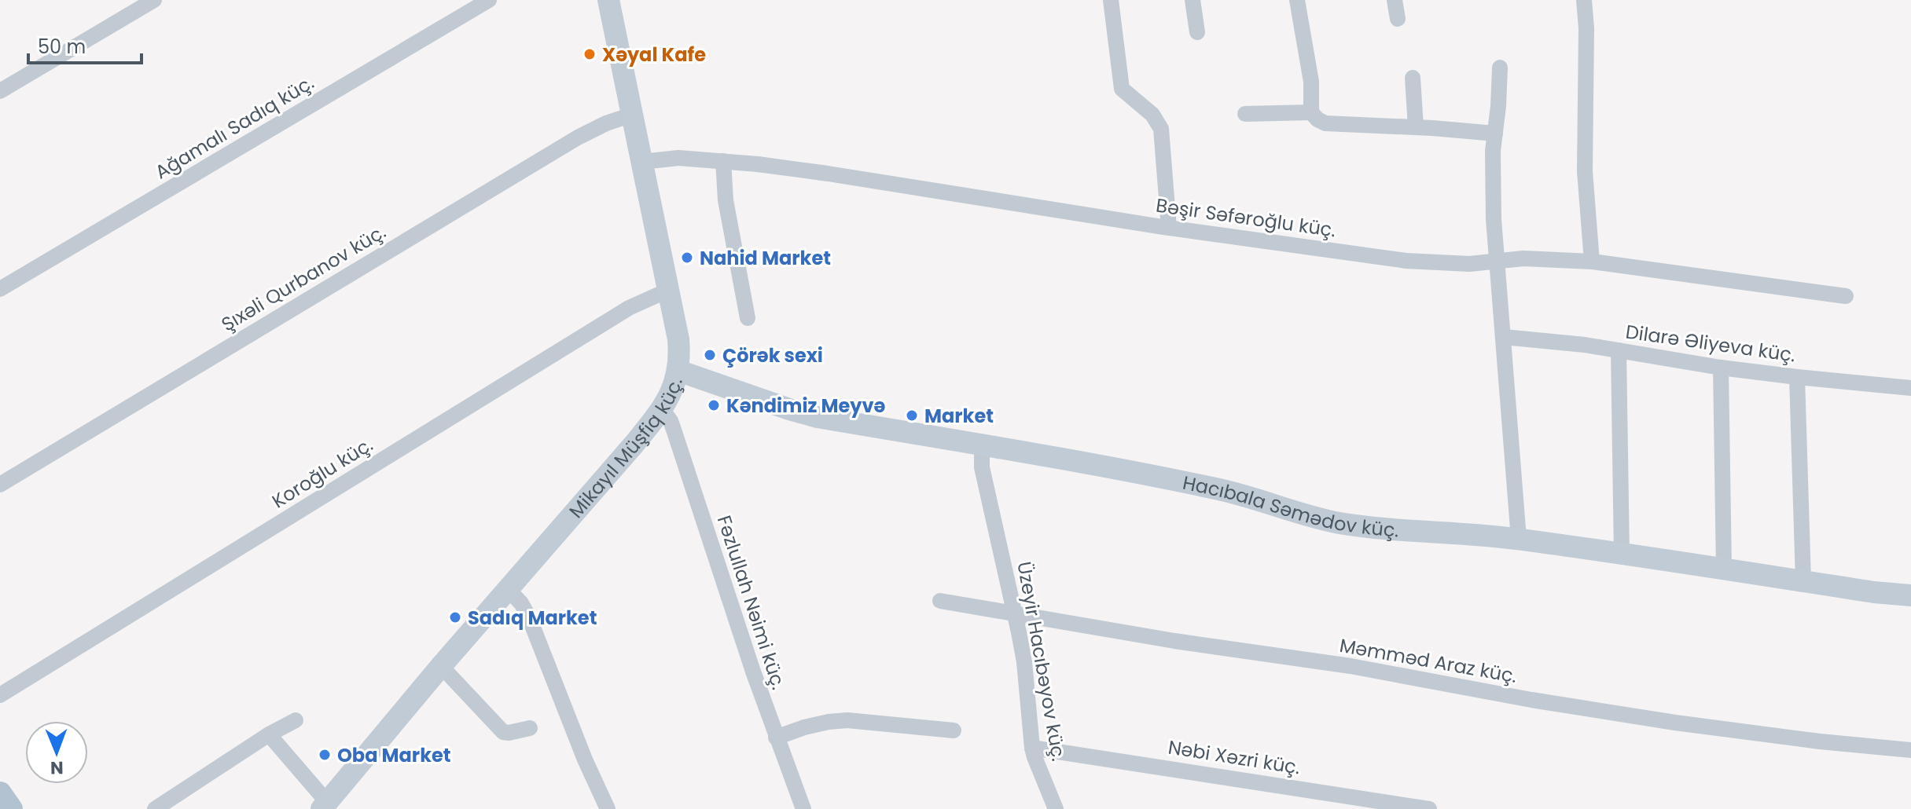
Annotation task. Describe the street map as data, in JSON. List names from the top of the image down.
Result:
{
  "streets": {
    "street": [
      "Ağamalı Sadıq küç.",
      "Bəşir Səfəroğlu küç.",
      "Şıxəli Qurbanov küç.",
      "Dilarə Əliyeva küç.",
      "Mikayıl Müşfiq küç.",
      "Koroğlu küç.",
      "Hacıbala Səmədov küç.",
      "Fəzlullah Nəimi küç.",
      "Məmməd Araz küç.",
      "Üzeyir Hacıbəyov küç.",
      "Nəbi Xəzri küç."
    ]
  },
  "crossings": [
    ["Bəşir Səfəroğlu küç.", "Mikayıl Müşfiq küç."],
    ["Şıxəli Qurbanov küç.", "Mikayıl Müşfiq küç."],
    ["Mikayıl Müşfiq küç.", "Koroğlu küç."],
    ["Mikayıl Müşfiq küç.", "Hacıbala Səmədov küç."],
    ["Mikayıl Müşfiq küç.", "Fəzlullah Nəimi küç."],
    ["Hacıbala Səmədov küç.", "Üzeyir Hacıbəyov küç."],
    ["Məmməd Araz küç.", "Üzeyir Hacıbəyov küç."],
    ["Üzeyir Hacıbəyov küç.", "Nəbi Xəzri küç."]
  ],
  "places": [
    "Xəyal Kafe",
    "Nahid Market",
    "Çörək sexi",
    "Kəndimiz Meyvə",
    "Market",
    "Sadıq Market",
    "Oba Market"
  ],
  "scale_bar": "50 m",
  "north": "bottom"
}
